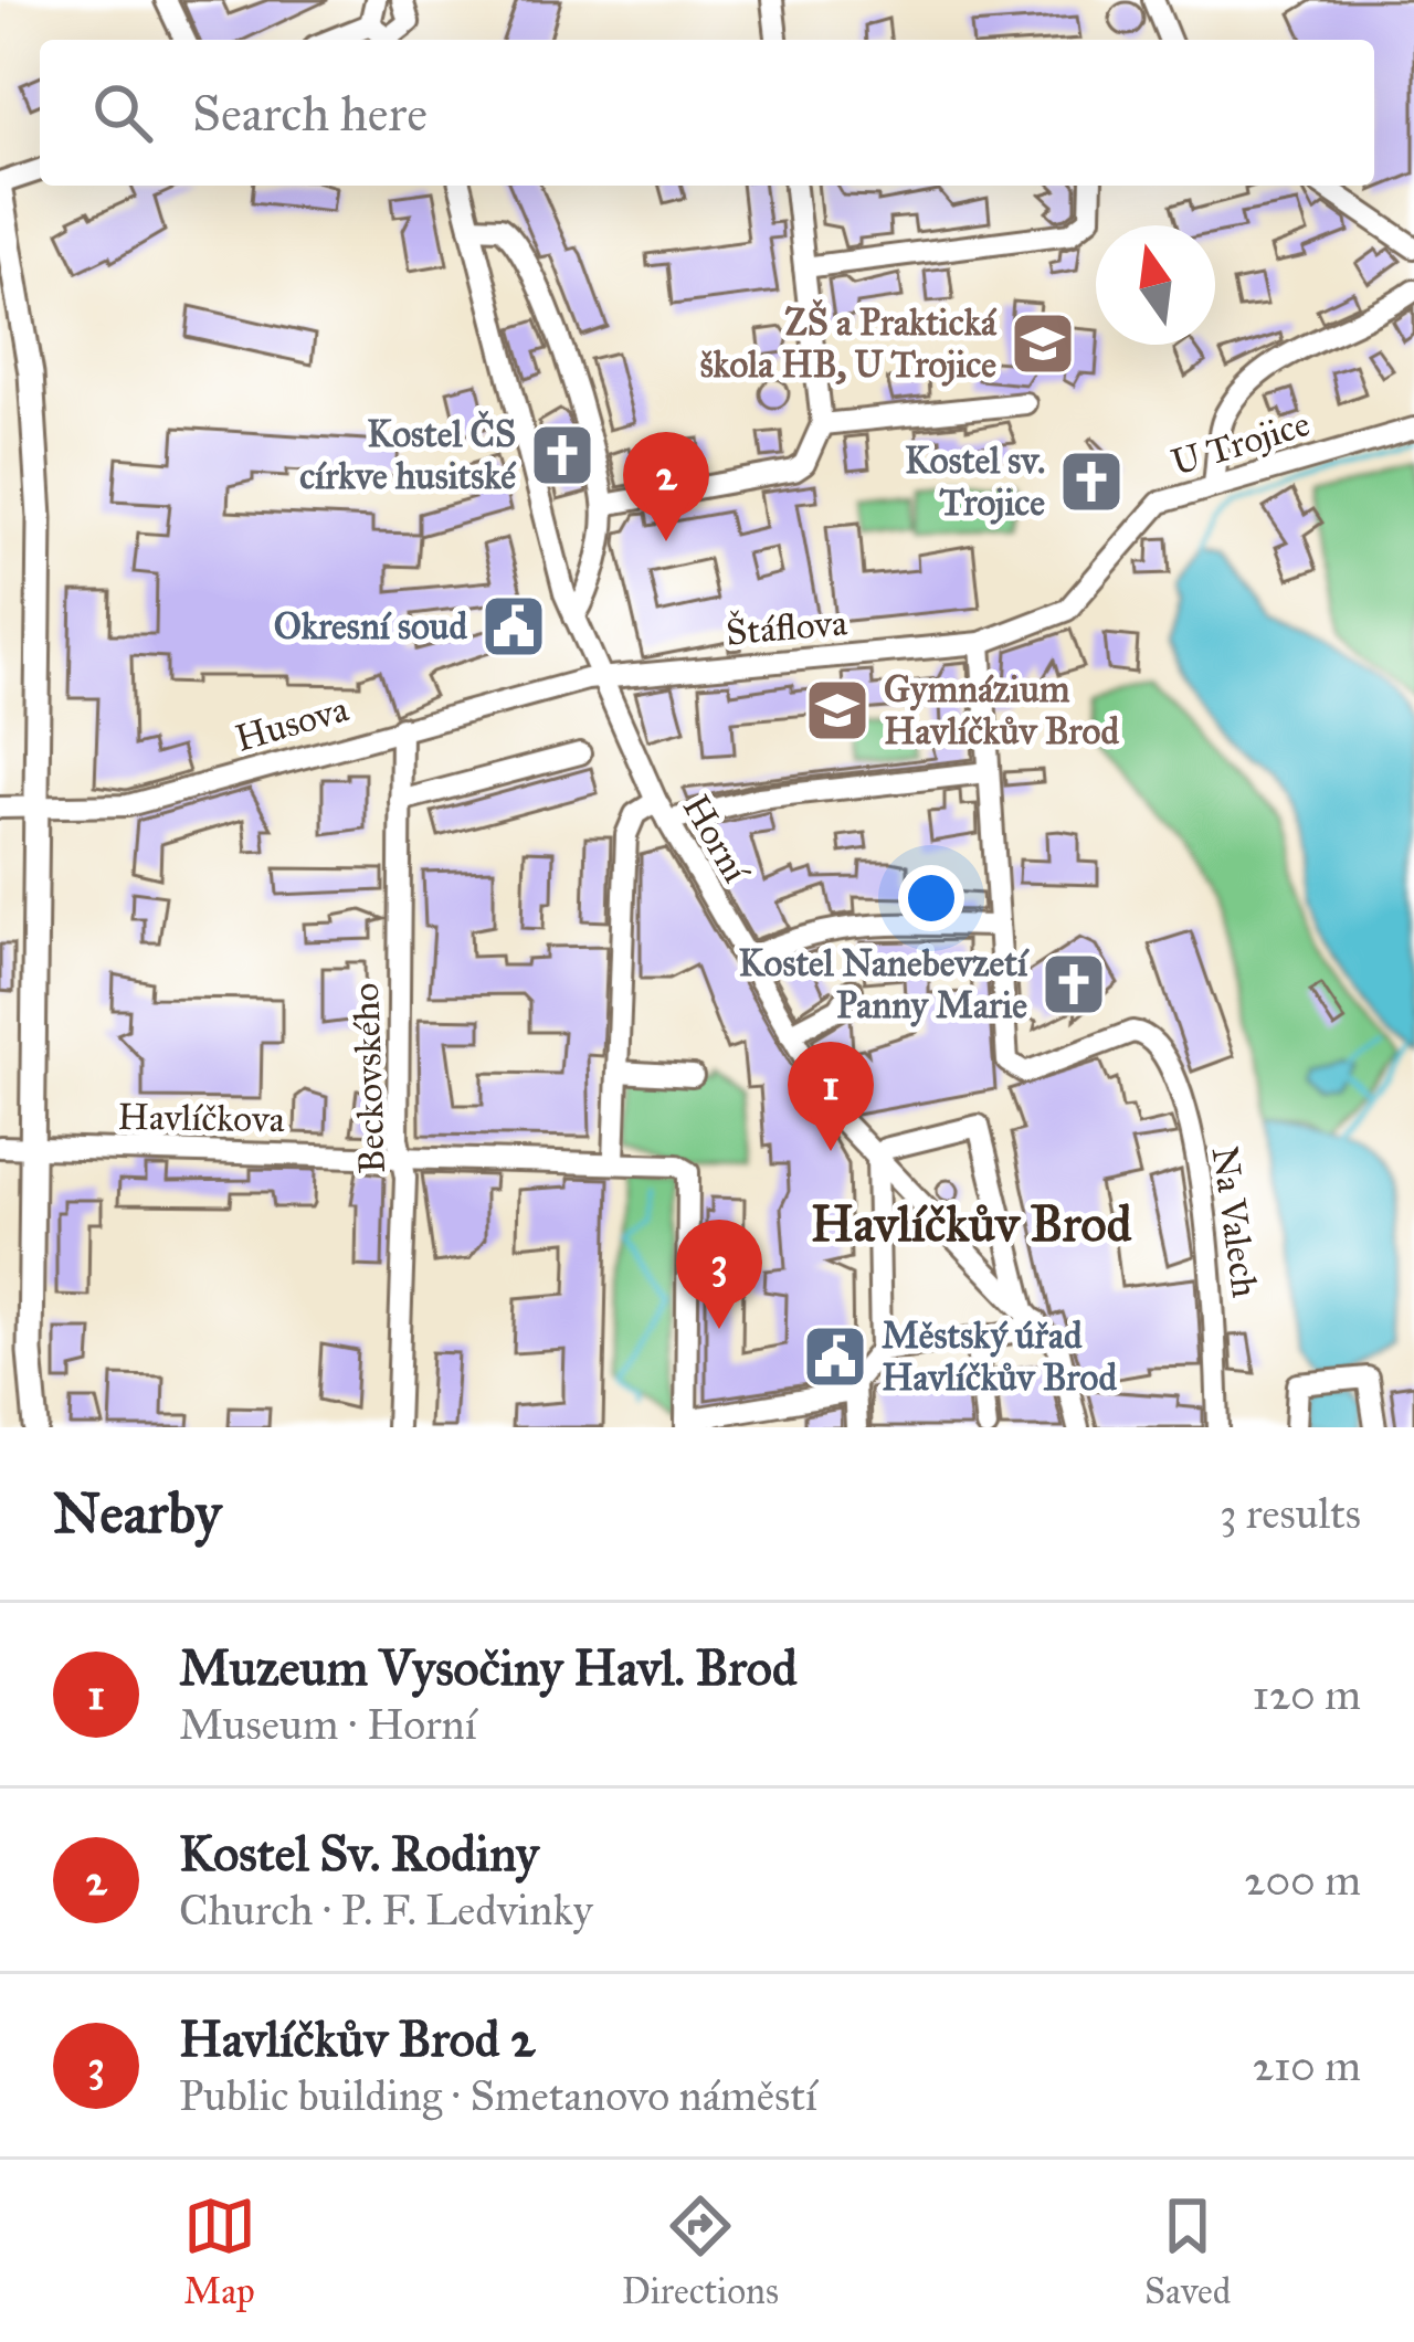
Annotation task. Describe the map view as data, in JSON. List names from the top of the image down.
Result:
{
  "streets": {
    "street": [
      "U Trojice",
      "Štáflova",
      "Husova",
      "Horní",
      "Beckovského",
      "Havlíčkova",
      "Na Valech"
    ]
  },
  "crossings": [
    ["U Trojice", "Štáflova"],
    ["Štáflova", "Husova"],
    ["Štáflova", "Horní"],
    ["Husova", "Horní"],
    ["Husova", "Beckovského"],
    ["Beckovského", "Havlíčkova"]
  ],
  "districts": ["Havlíčkův Brod"],
  "places": {
    "school or university": ["ZŠ a Praktická škola HB, U Trojice", "Gymnázium Havlíčkův Brod"],
    "church": ["Kostel ČS církve husitské", "Kostel sv. Trojice", "Kostel Nanebevzetí Panny Marie"],
    "public building": ["Okresní soud", "Městský úřad Havlíčkův Brod"]
  },
  "north": "top",
  "page": {
    "search": "Search here",
    "pins": ["2", "1", "3"],
    "heading": ["Nearby", "3 results"],
    "list": [
      {
        "mark": "1",
        "name": "Muzeum Vysočiny Havl. Brod",
        "note": "Museum · Horní",
        "value": "120 m"
      },
      {
        "mark": "2",
        "name": "Kostel Sv. Rodiny",
        "note": "Church · P. F. Ledvinky",
        "value": "200 m"
      },
      {
        "mark": "3",
        "name": "Havlíčkův Brod 2",
        "note": "Public building · Smetanovo náměstí",
        "value": "210 m"
      }
    ],
    "nav": ["Map", "Directions", "Saved"]
  }
}
